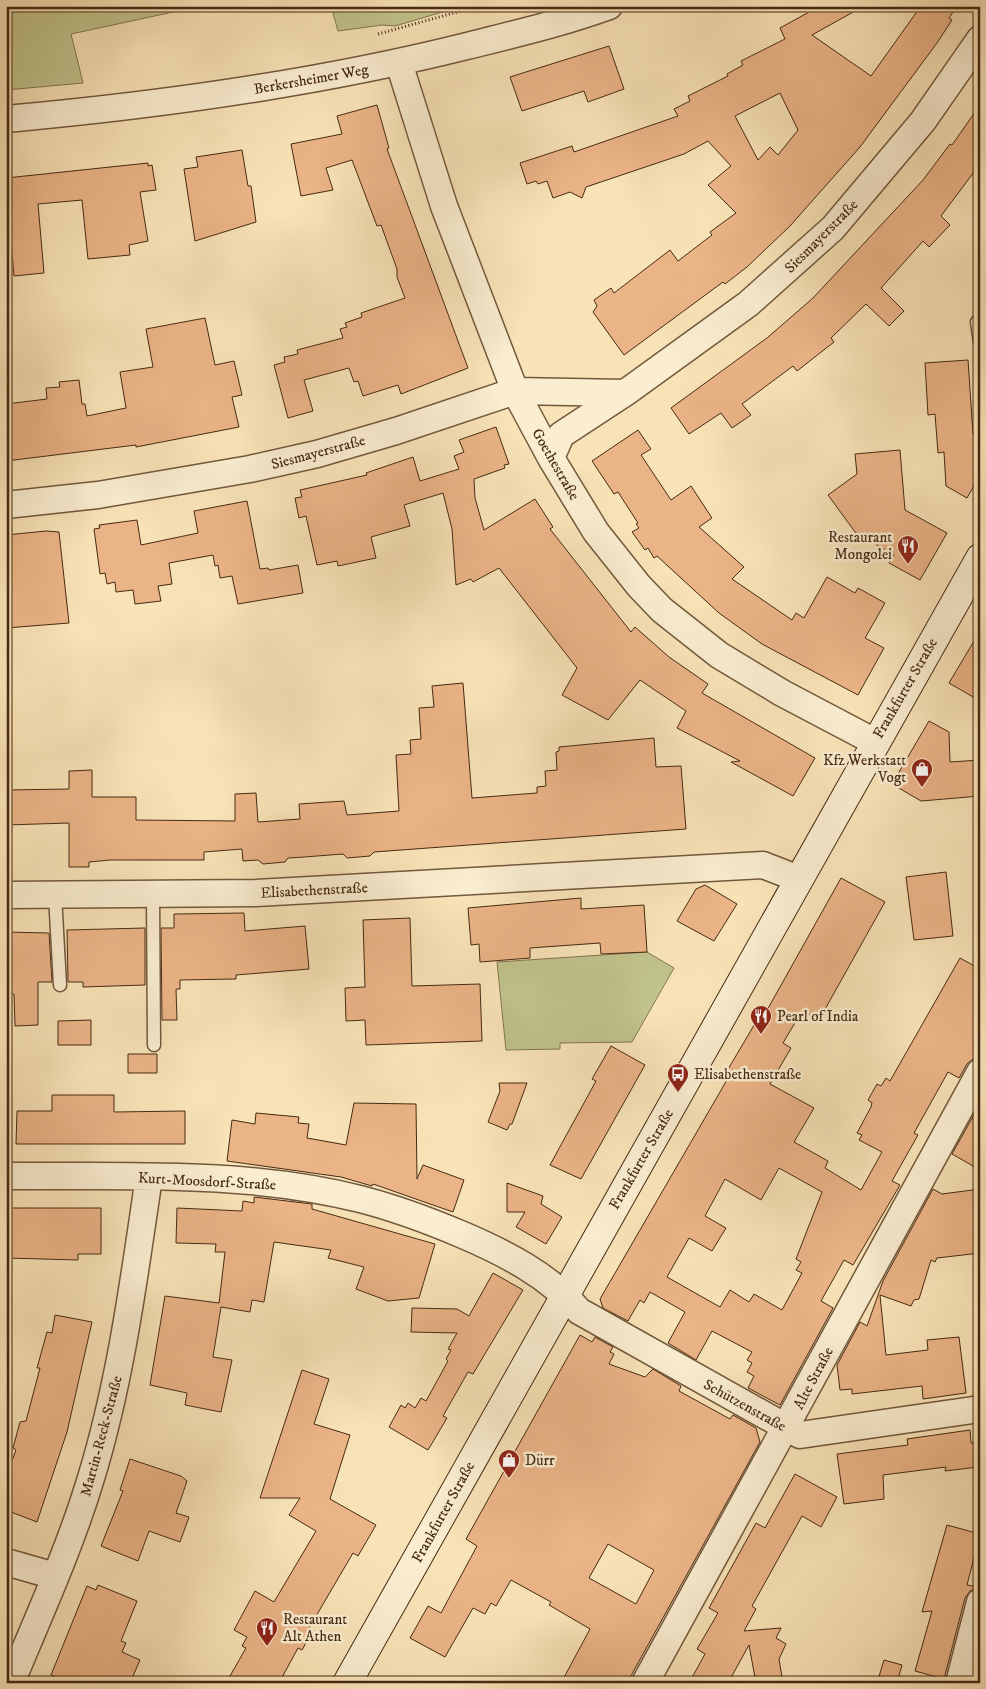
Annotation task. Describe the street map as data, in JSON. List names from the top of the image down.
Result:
{
  "streets": {
    "main road": ["Frankfurter Straße"],
    "street": [
      "Berkersheimer Weg",
      "Siesmayerstraße",
      "Goethestraße",
      "Elisabethenstraße",
      "Kurt-Moosdorf-Straße",
      "Alte Straße",
      "Schützenstraße",
      "Martin-Reck-Straße"
    ]
  },
  "crossings": [
    ["Berkersheimer Weg", "Goethestraße"],
    ["Siesmayerstraße", "Goethestraße"],
    ["Goethestraße", "Frankfurter Straße"],
    ["Frankfurter Straße", "Elisabethenstraße"],
    ["Frankfurter Straße", "Kurt-Moosdorf-Straße"],
    ["Frankfurter Straße", "Schützenstraße"],
    ["Kurt-Moosdorf-Straße", "Schützenstraße"],
    ["Kurt-Moosdorf-Straße", "Martin-Reck-Straße"],
    ["Alte Straße", "Schützenstraße"]
  ],
  "places": {
    "restaurant": ["Restaurant Mongolei", "Pearl of India", "Restaurant Alt Athen"],
    "shop": ["Kfz Werkstatt Vogt", "Dürr"],
    "bus stop": ["Elisabethenstraße"]
  }
}
